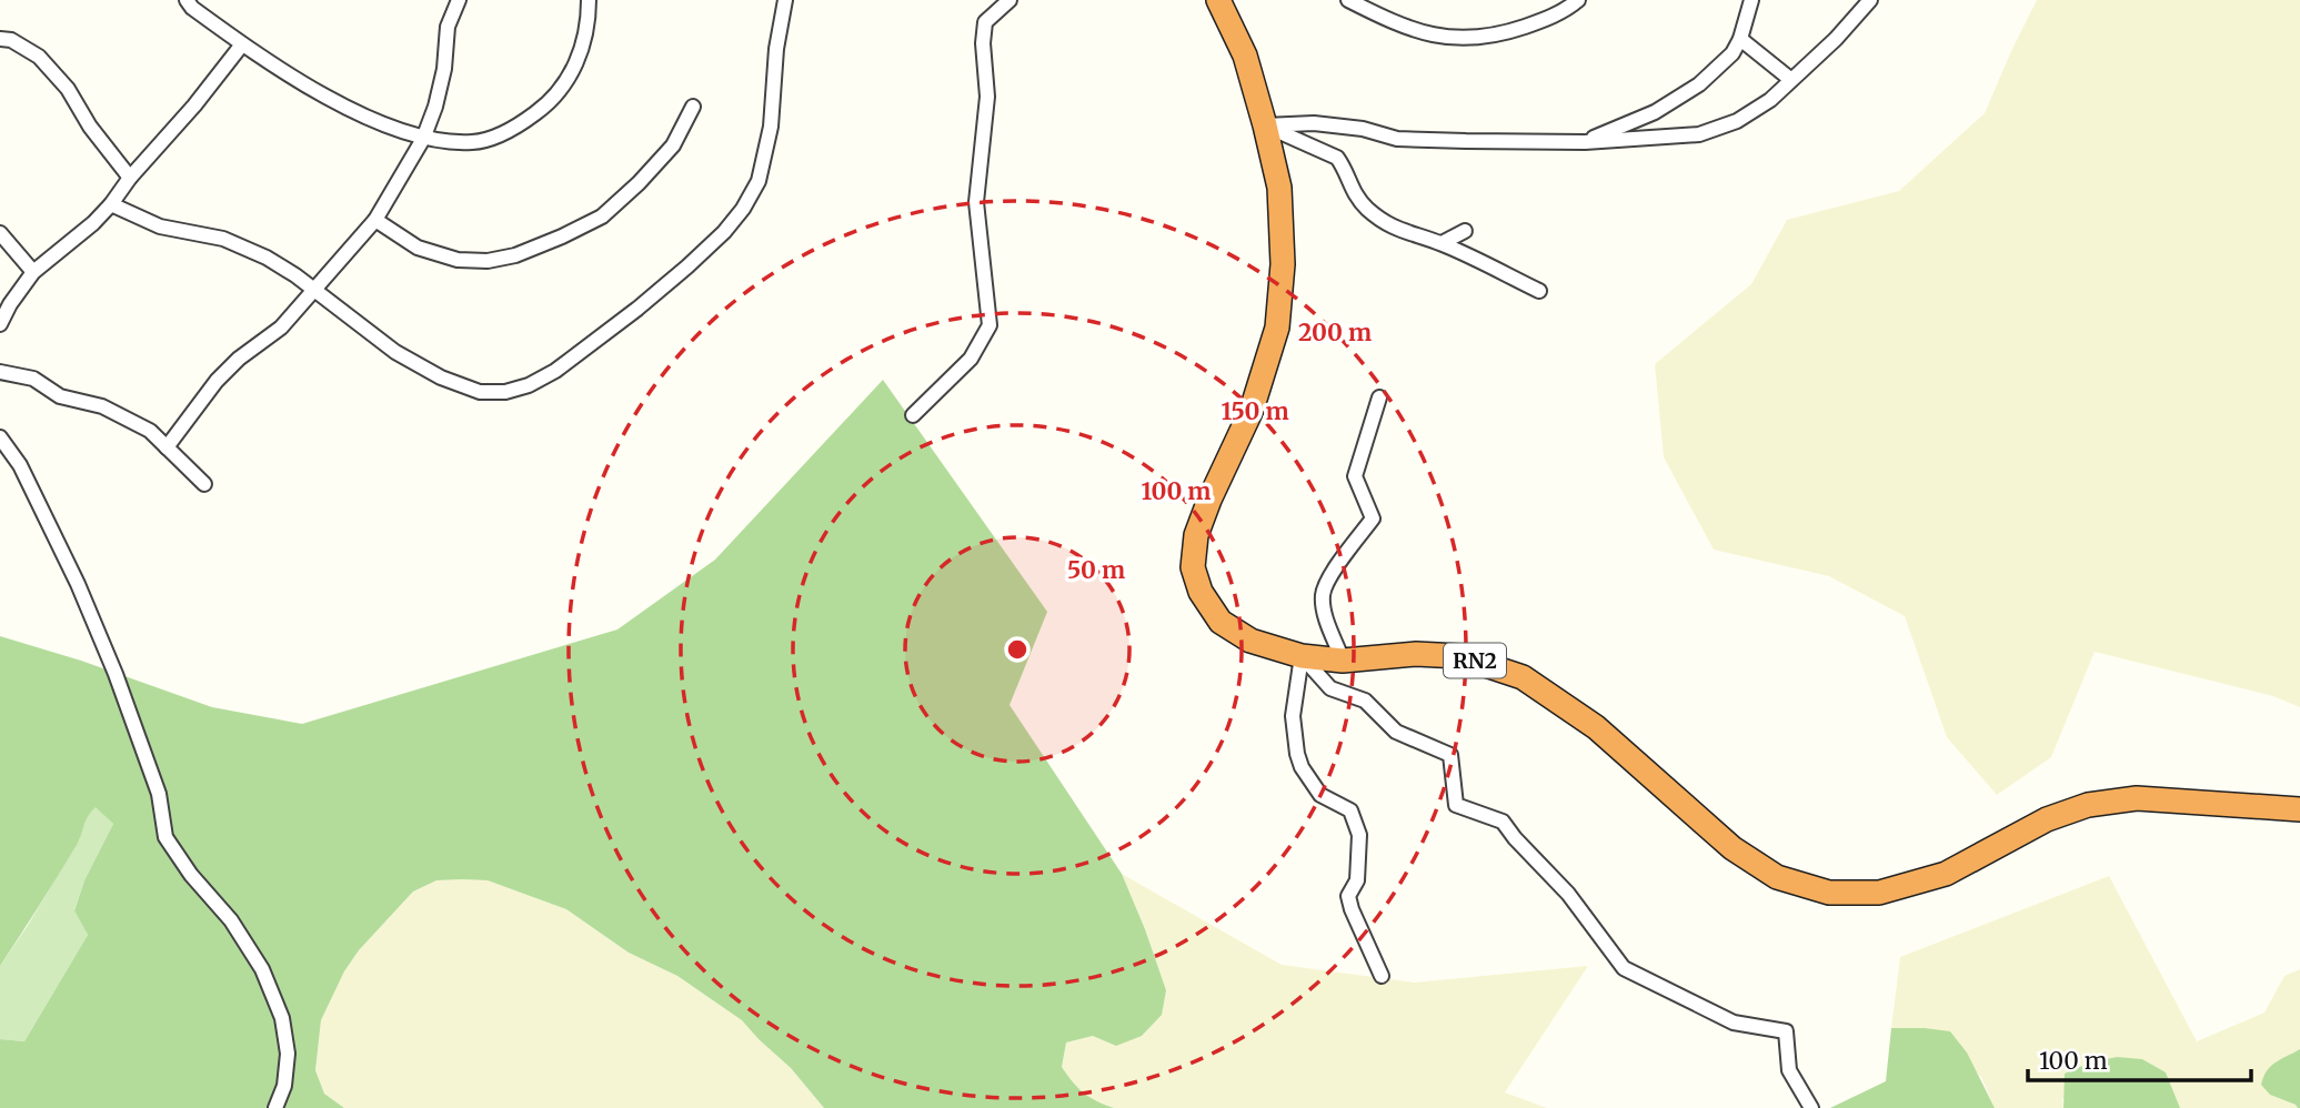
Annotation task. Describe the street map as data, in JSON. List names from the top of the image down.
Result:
{
  "streets": {
    "highway": ["RN2"]
  },
  "scale_bar": "100 m",
  "rings": [
    "200 m",
    "150 m",
    "100 m",
    "50 m"
  ]
}
